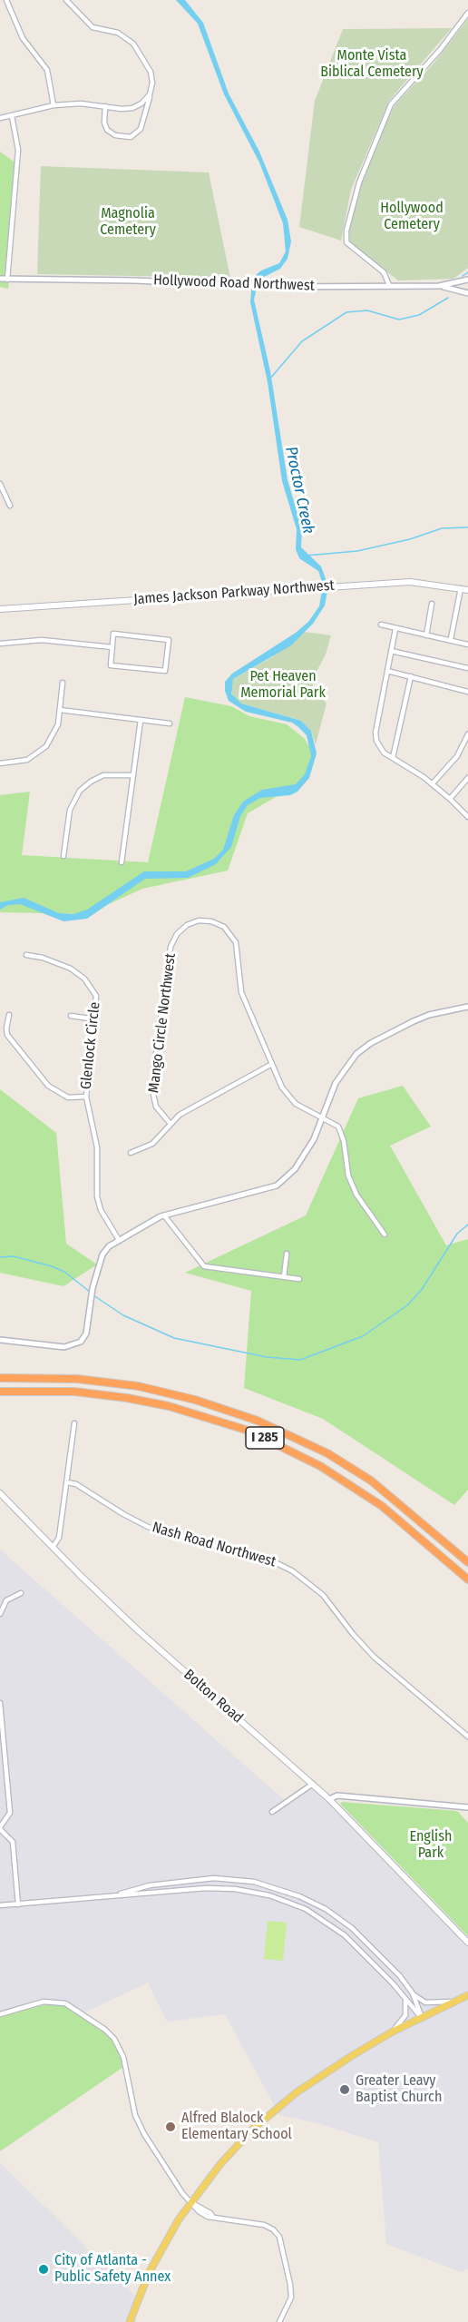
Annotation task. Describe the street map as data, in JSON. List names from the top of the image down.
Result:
{
  "streets": {
    "highway": ["I 285"],
    "main road": ["James Jackson Parkway Northwest", "Bolton Road"],
    "street": [
      "Hollywood Road Northwest",
      "Mango Circle Northwest",
      "Glenlock Circle",
      "Nash Road Northwest"
    ]
  },
  "water": ["Proctor Creek"],
  "parks": [
    "Monte Vista Biblical Cemetery",
    "Hollywood Cemetery",
    "Magnolia Cemetery",
    "Pet Heaven Memorial Park",
    "English Park"
  ],
  "places": ["Greater Leavy Baptist Church", "Alfred Blalock Elementary School", "City of Atlanta - Public Safety Annex"]
}
